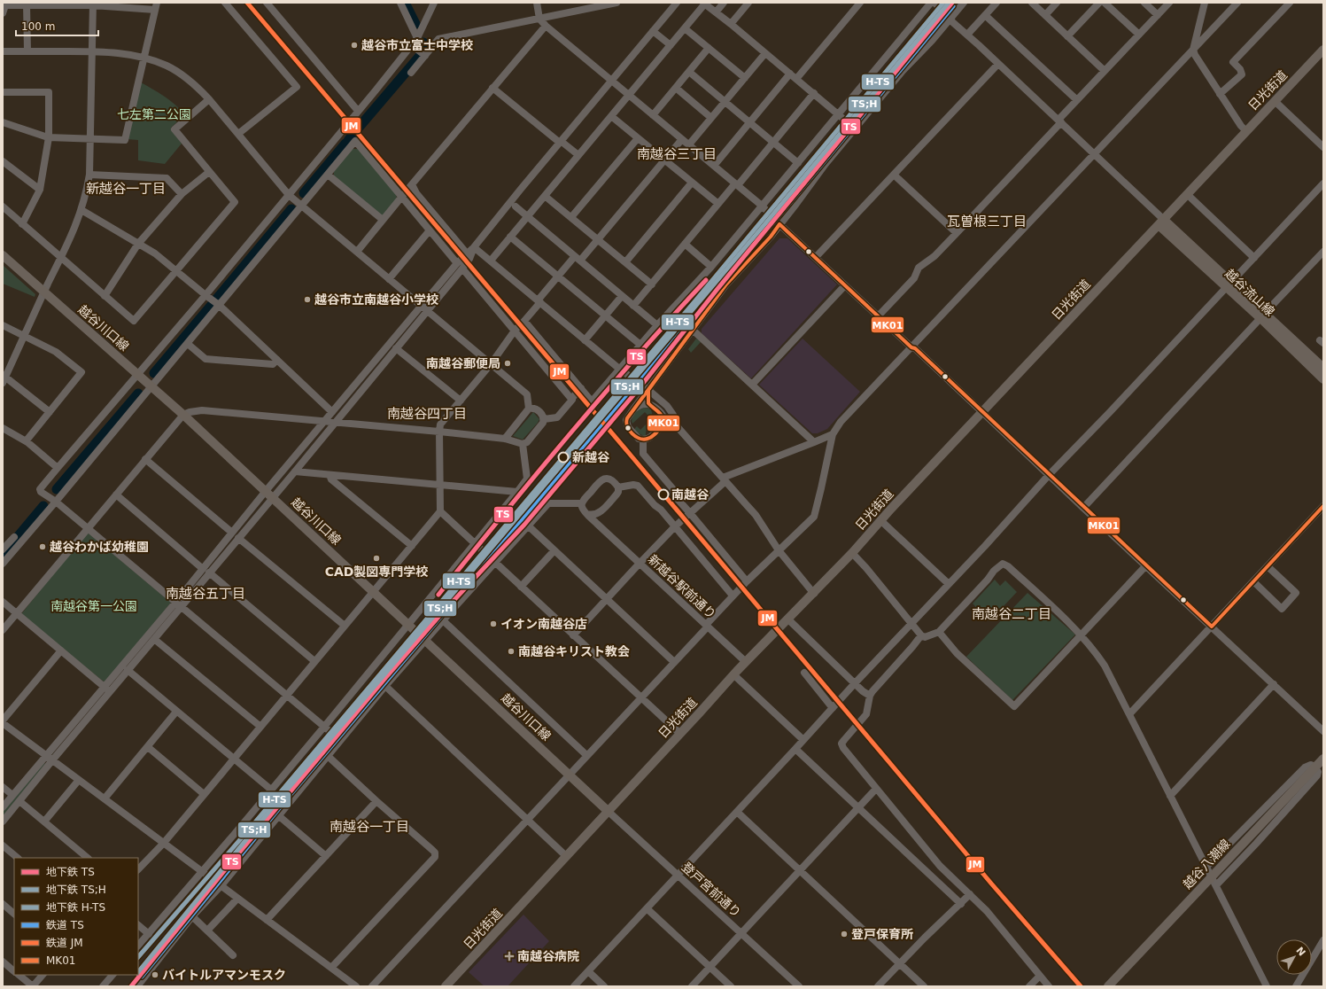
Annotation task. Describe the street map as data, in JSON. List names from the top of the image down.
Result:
{
  "streets": {
    "main road": [
      "日光街道",
      "越谷流山線",
      "越谷川口線",
      "越谷八潮線"
    ],
    "street": ["新越谷駅前通り", "登戸宮前通り"]
  },
  "crossings": [
    ["日光街道", "越谷流山線"],
    ["日光街道", "越谷川口線"],
    ["日光街道", "新越谷駅前通り"],
    ["日光街道", "登戸宮前通り"],
    ["越谷川口線", "登戸宮前通り"]
  ],
  "districts": [
    "南越谷三丁目",
    "新越谷一丁目",
    "瓦曽根三丁目",
    "南越谷四丁目",
    "南越谷五丁目",
    "南越谷二丁目",
    "南越谷一丁目"
  ],
  "parks": ["七左第二公園", "南越谷第一公園"],
  "places": {
    "other": [
      "越谷市立富士中学校",
      "越谷市立南越谷小学校",
      "南越谷郵便局",
      "新越谷",
      "南越谷",
      "越谷わかば幼稚園",
      "CAD製図専門学校",
      "イオン南越谷店",
      "南越谷キリスト教会",
      "登戸保育所",
      "バイトルアマンモスク"
    ],
    "health": ["南越谷病院"]
  },
  "lines": [
    "metro line TS",
    "metro line TS;H",
    "metro line H-TS",
    "rail line JM",
    "rail line TS",
    "transit line MK01"
  ],
  "legend": [
    "地下鉄 TS",
    "地下鉄 TS;H",
    "地下鉄 H-TS",
    "鉄道 TS",
    "鉄道 JM",
    "MK01"
  ],
  "scale_bar": "100 m",
  "north": "top right"
}
